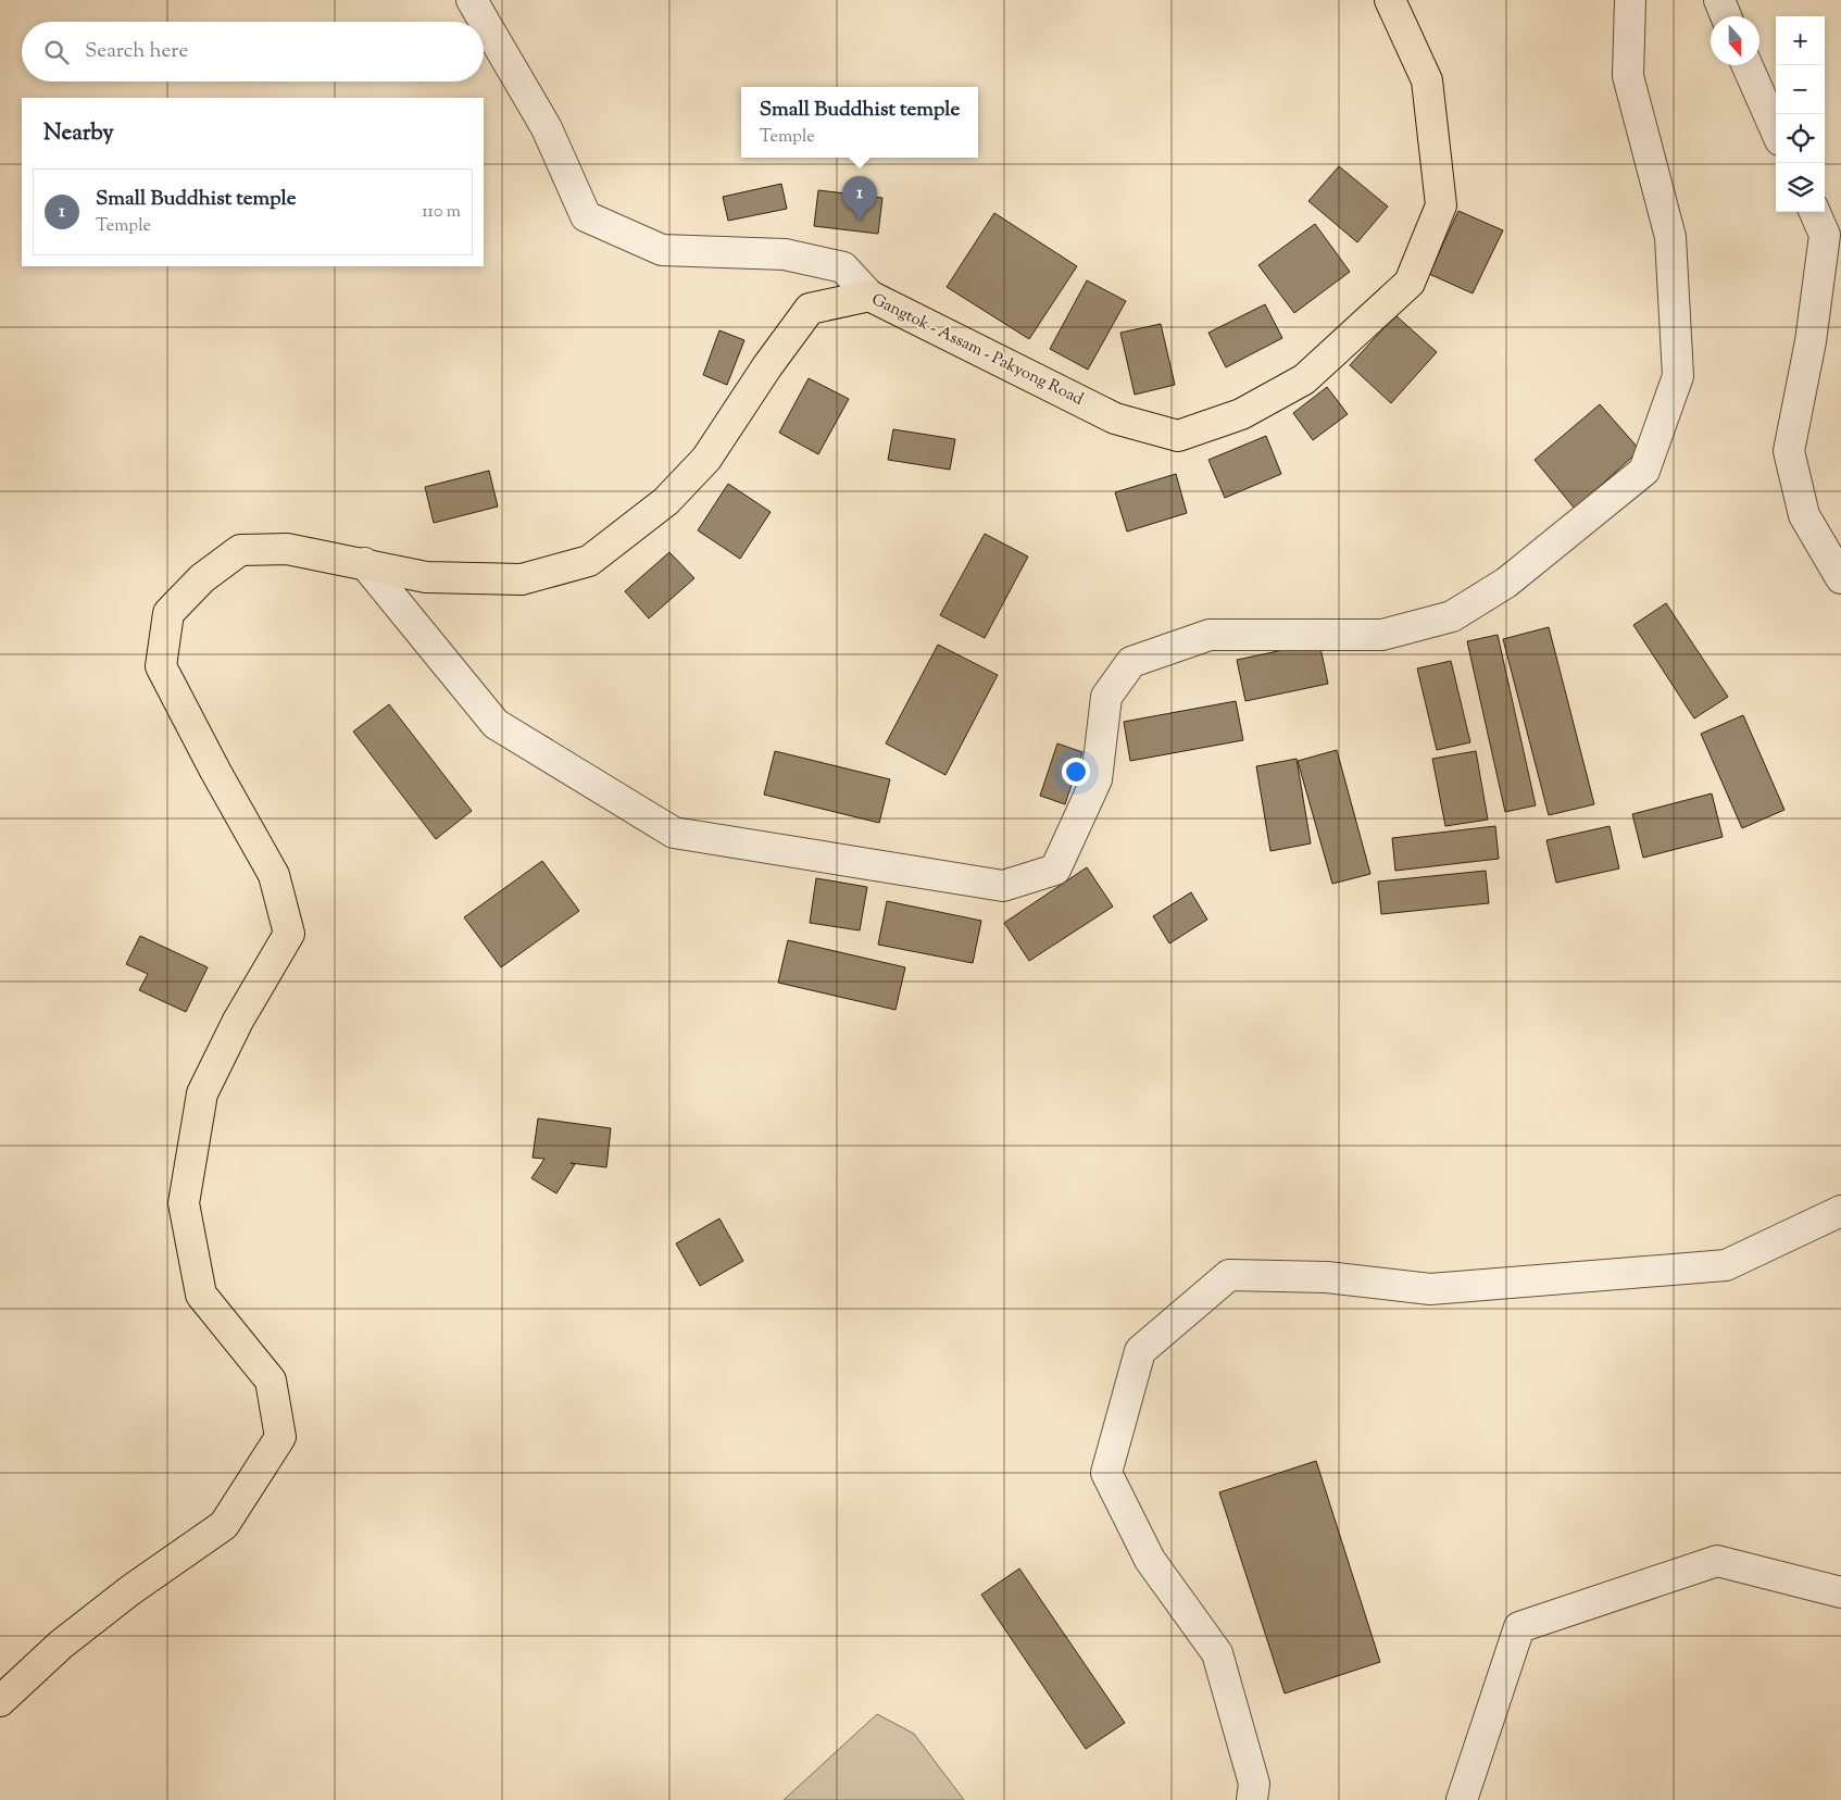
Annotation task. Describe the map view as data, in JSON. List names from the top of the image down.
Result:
{
  "streets": {
    "main road": ["Gangtok - Assam - Pakyong Road"]
  },
  "north": "bottom",
  "page": {
    "map_buttons": ["+", "−"],
    "search": "Search here",
    "popup": ["Small Buddhist temple", "Temple"],
    "heading": "Nearby",
    "list": [
      {
        "mark": "1",
        "name": "Small Buddhist temple",
        "note": "Temple",
        "value": "110 m"
      }
    ],
    "pins": "1"
  }
}
